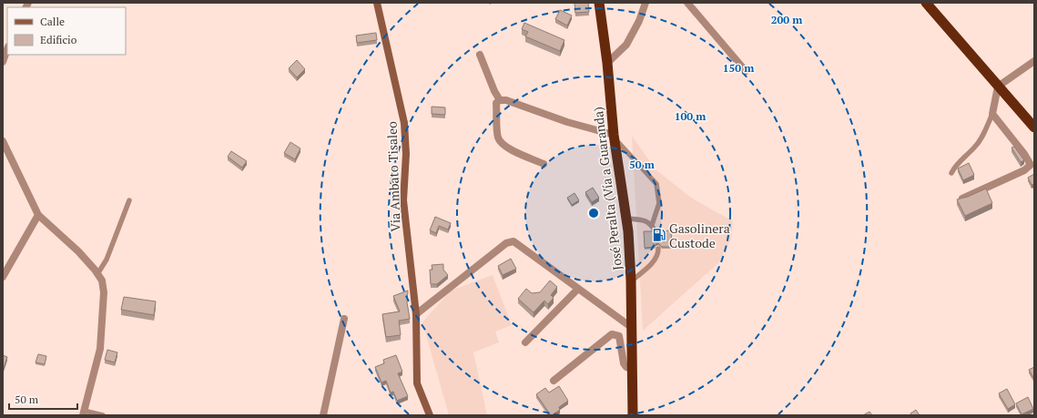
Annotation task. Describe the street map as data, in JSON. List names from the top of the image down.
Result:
{
  "streets": {
    "highway": ["José Peralta (Vía a Guaranda)"],
    "main road": ["Via Ambato Tisaleo"]
  },
  "places": {
    "fuel station": ["Gasolinera Custode"]
  },
  "legend": ["Calle", "Edificio"],
  "scale_bar": "50 m",
  "rings": [
    "200 m",
    "150 m",
    "100 m",
    "50 m"
  ]
}
